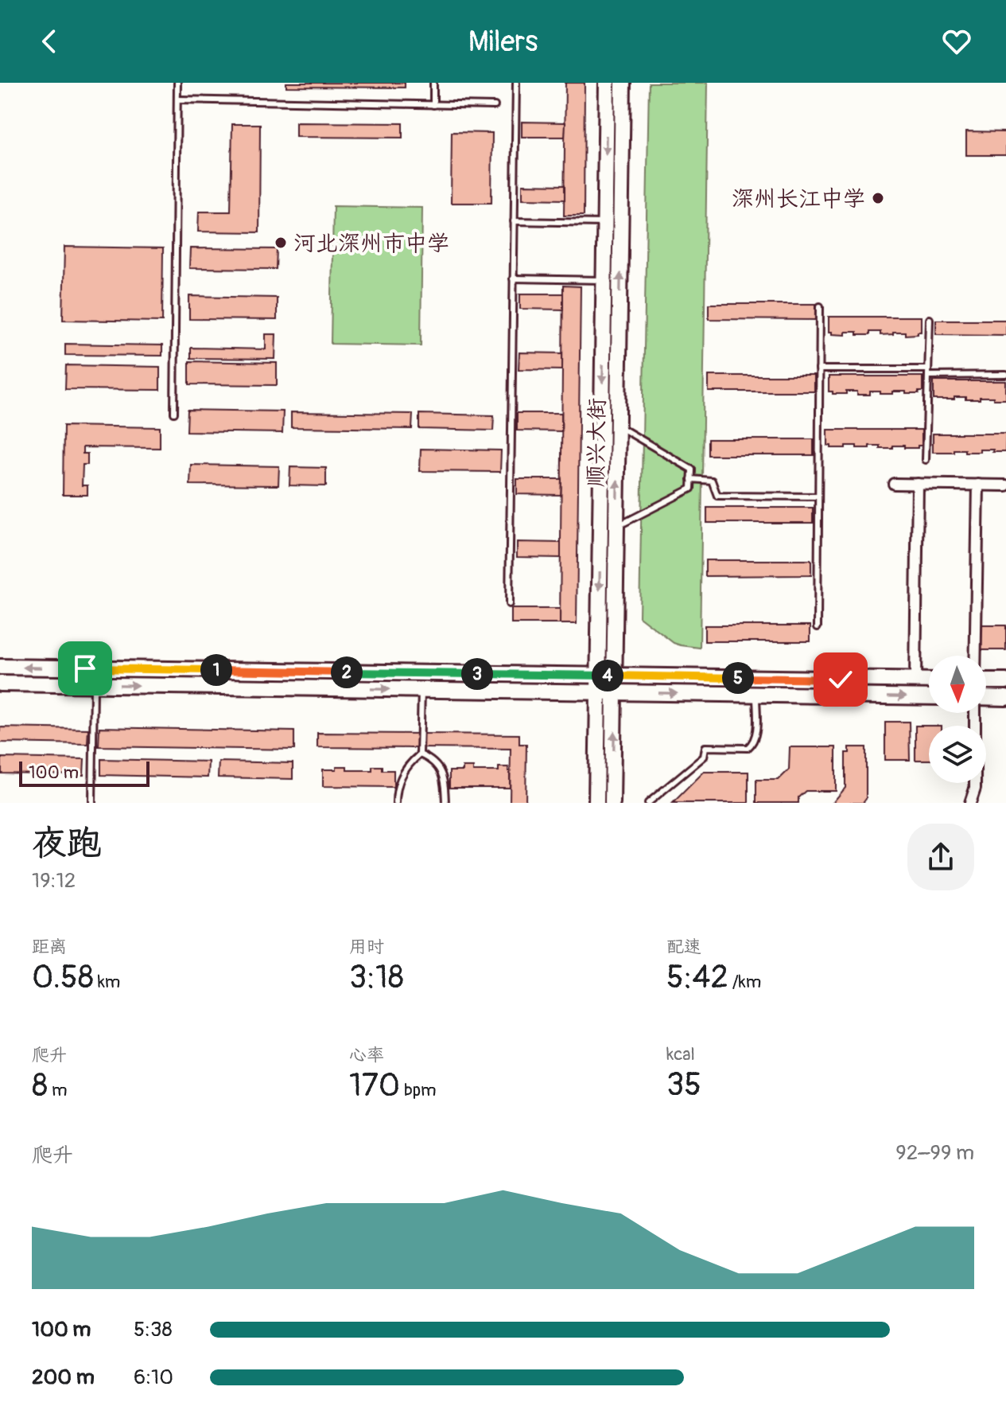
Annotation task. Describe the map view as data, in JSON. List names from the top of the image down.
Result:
{
  "streets": {
    "main road": ["顺兴大街"]
  },
  "places": ["深州长江中学", "河北深州市中学"],
  "scale_bar": "100 m",
  "north": "bottom",
  "page": {
    "header": "Milers",
    "pins": [
      "1",
      "2",
      "3",
      "4",
      "5"
    ],
    "scale": "100 m",
    "heading": ["夜跑", "19:12"],
    "stats": [
      ["距离", "0.58 km"],
      ["用时", "3:18"],
      ["配速", "5:42 /km"],
      ["爬升", "8 m"],
      ["心率", "170 bpm"],
      ["kcal", "35"]
    ],
    "chart": ["爬升", "92–99 m"],
    "list": [
      {
        "name": "100 m",
        "note": "5:38"
      },
      {
        "name": "200 m",
        "note": "6:10"
      }
    ]
  }
}
